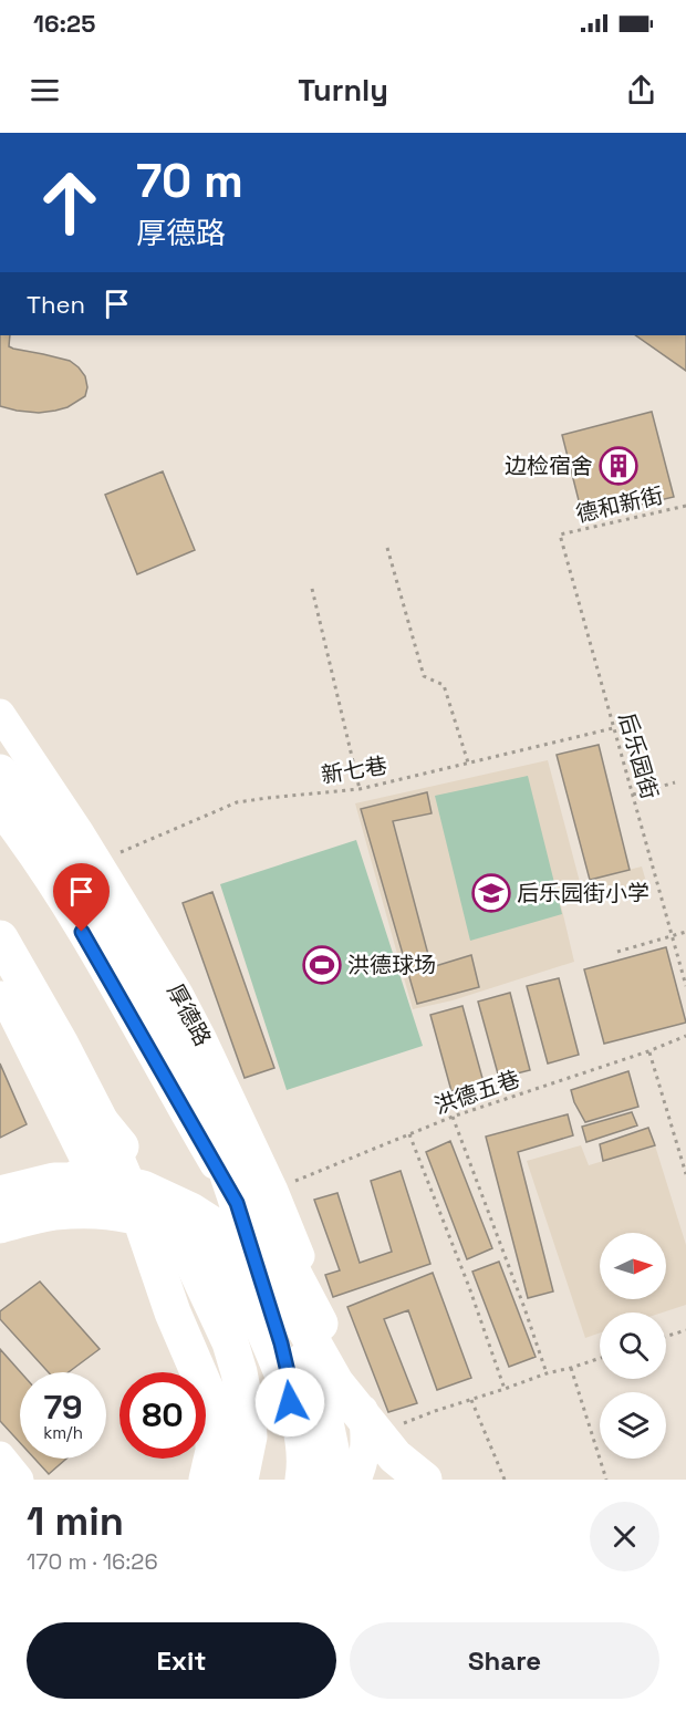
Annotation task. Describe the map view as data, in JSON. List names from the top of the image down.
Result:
{
  "streets": {
    "street": ["厚德路"],
    "path": [
      "德和新街",
      "后乐园街",
      "新七巷",
      "洪德五巷"
    ]
  },
  "crossings": [
    ["德和新街", "后乐园街"],
    ["后乐园街", "新七巷"]
  ],
  "places": {
    "building": ["边检宿舍"],
    "school or university": ["后乐园街小学"],
    "sports": ["洪德球场"]
  },
  "north": "right",
  "page": {
    "status": "16:25",
    "header": "Turnly",
    "turn": ["70 m", "厚德路"],
    "then": "Then",
    "speed": "79 km/h",
    "limit": "80",
    "heading": ["1 min", "170 m · 16:26"],
    "buttons": ["Exit", "Share"]
  }
}
